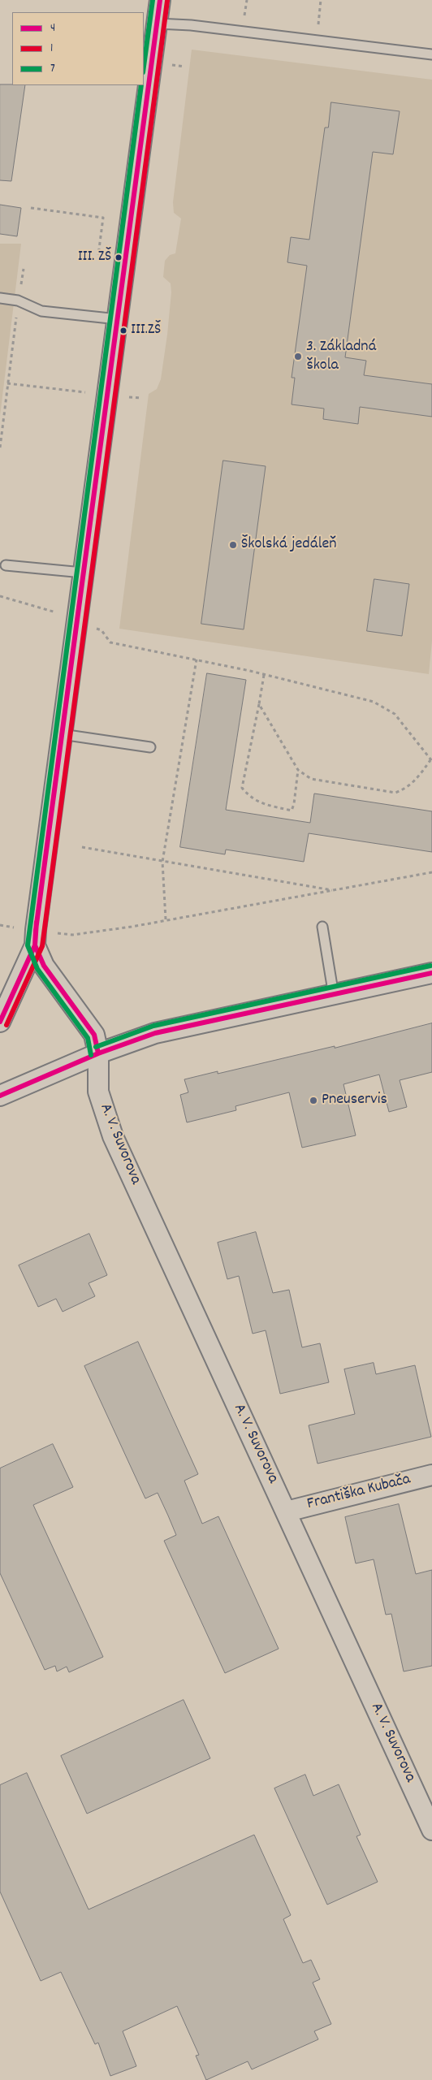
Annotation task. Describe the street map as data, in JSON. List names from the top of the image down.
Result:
{
  "streets": {
    "street": ["A. V. Suvorova", "Františka Kubača"]
  },
  "crossings": [
    ["A. V. Suvorova", "Františka Kubača"]
  ],
  "places": [
    "III. ZŠ",
    "III.ZŠ",
    "3. Základná škola",
    "Školská jedáleň",
    "Pneuservis"
  ],
  "lines": ["transit line 4", "transit line 7", "transit line 1"],
  "legend": ["4", "1", "7"]
}
